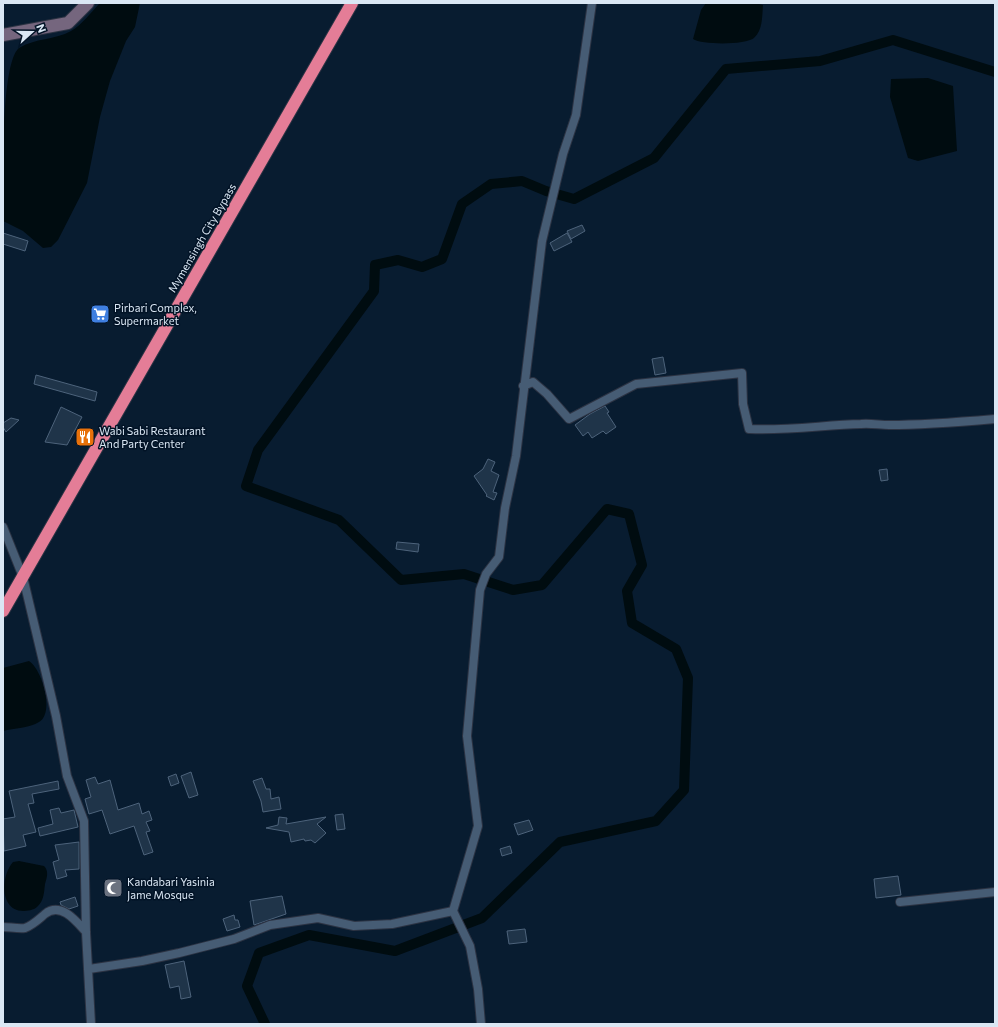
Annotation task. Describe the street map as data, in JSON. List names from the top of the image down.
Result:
{
  "streets": {
    "highway": ["Mymensingh City Bypass"]
  },
  "places": {
    "supermarket": ["Pirbari Complex, Supermarket"],
    "restaurant": ["Wabi Sabi Restaurant And Party Center"],
    "mosque": ["Kandabari Yasinia Jame Mosque"]
  },
  "north": "right"
}
